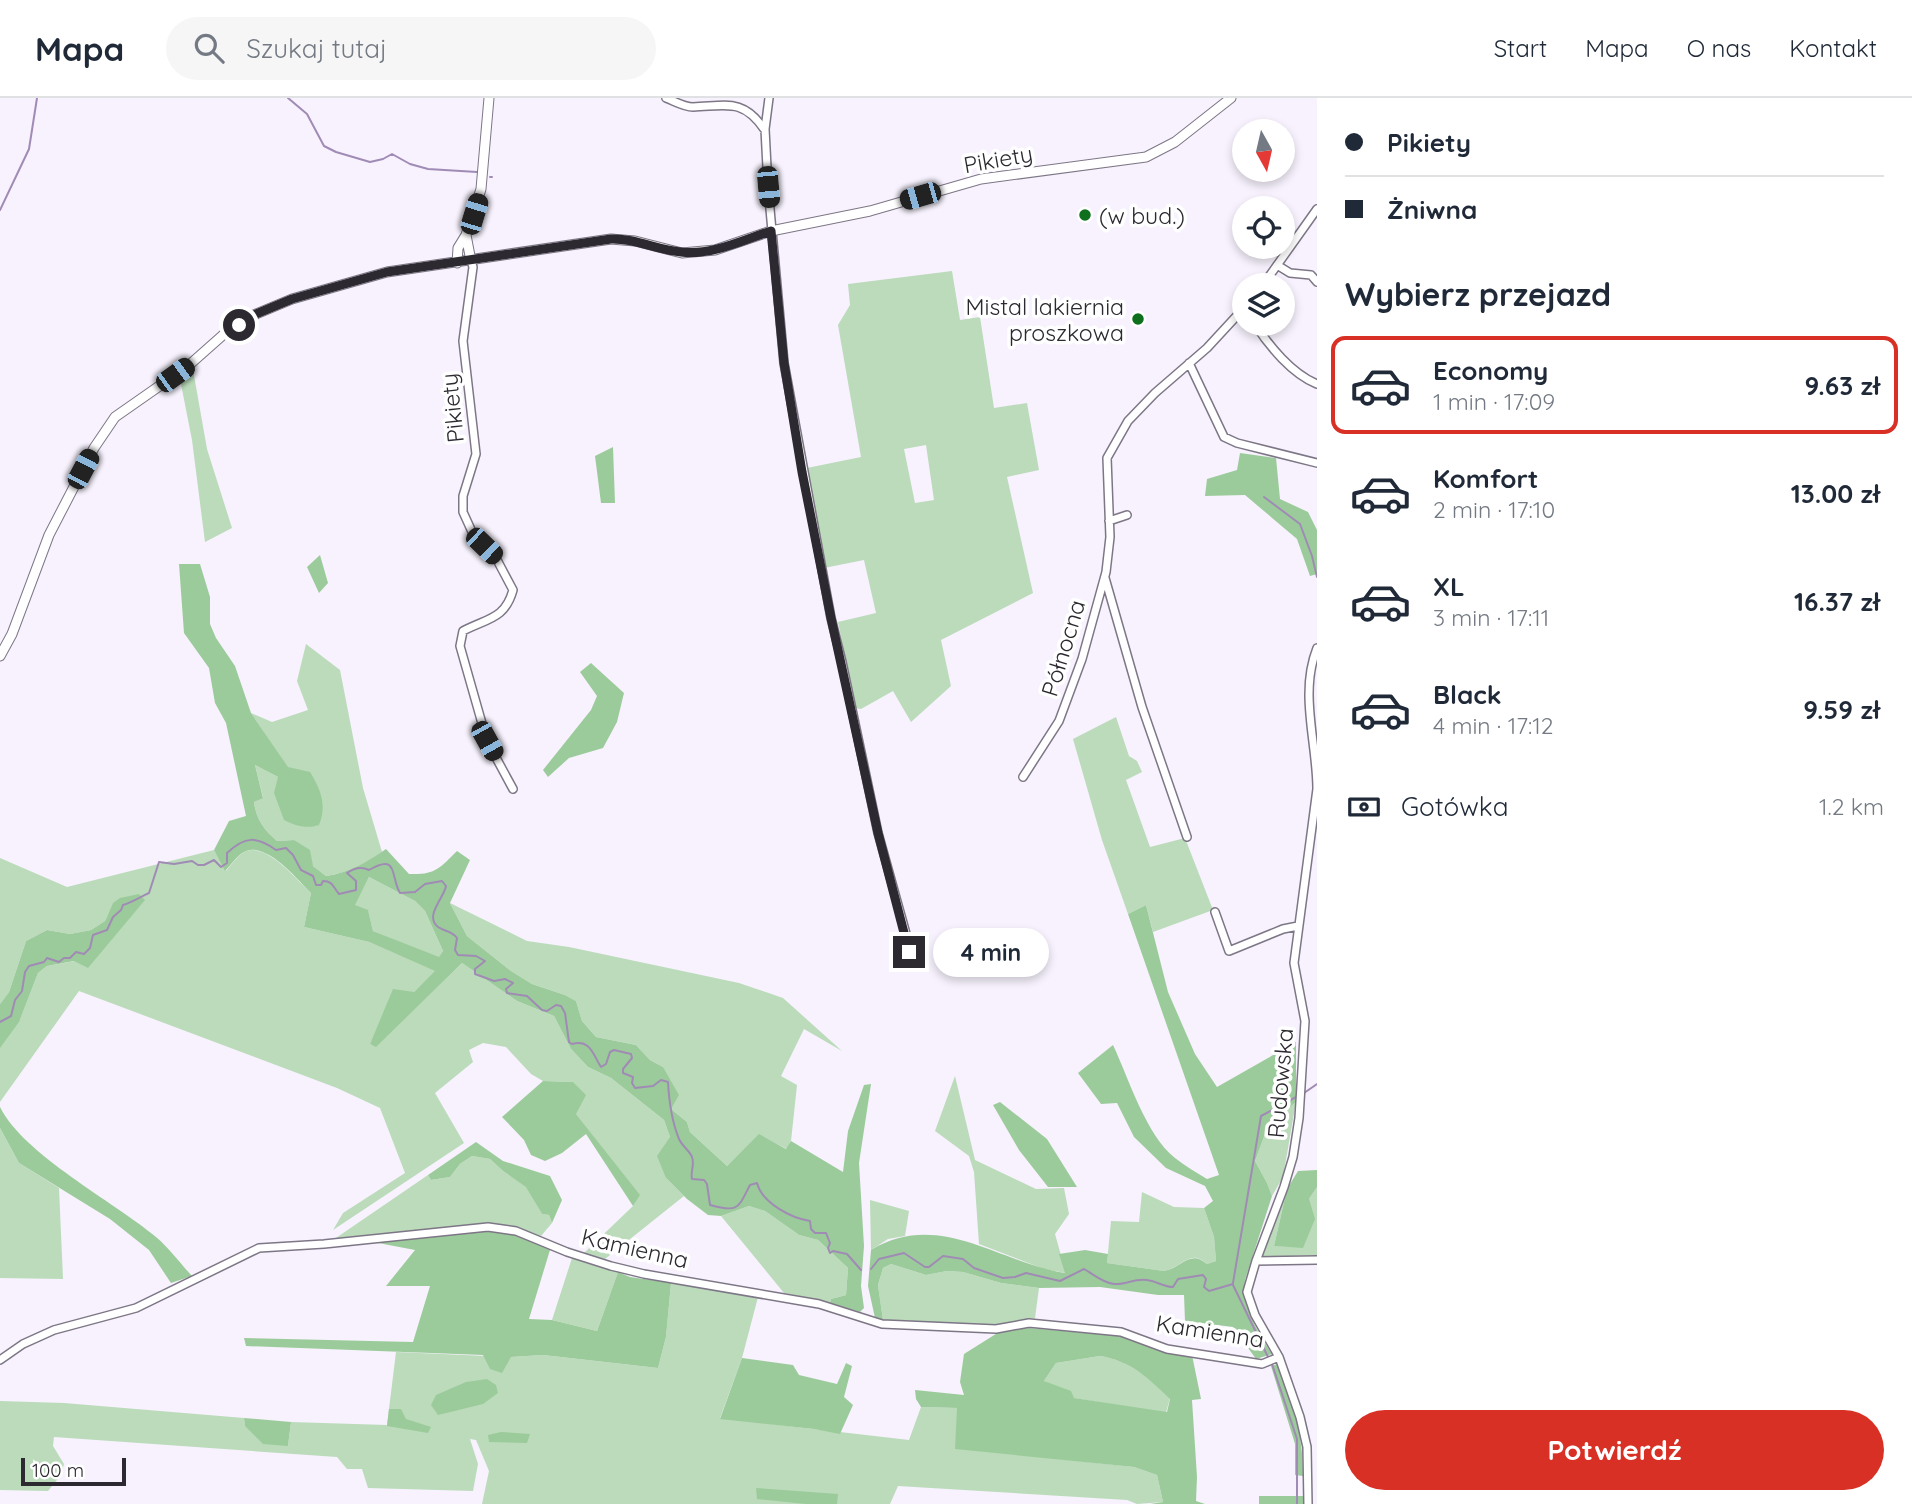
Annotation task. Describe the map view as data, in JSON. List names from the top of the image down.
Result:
{
  "streets": {
    "street": [
      "Pikiety",
      "Północna",
      "Rudowska",
      "Kamienna"
    ]
  },
  "crossings": [
    ["Rudowska", "Kamienna"]
  ],
  "places": ["(w bud.)", "Mistal lakiernia proszkowa"],
  "scale_bar": "100 m",
  "north": "bottom",
  "page": {
    "header": "Mapa",
    "search": "Szukaj tutaj",
    "nav": [
      "Start",
      "Mapa",
      "O nas",
      "Kontakt"
    ],
    "banner": ["Pikiety", "Żniwna"],
    "heading": "Wybierz przejazd",
    "list": [
      {
        "name": "Economy",
        "note": "1 min · 17:09",
        "value": "9.63 zł"
      },
      {
        "name": "Komfort",
        "note": "2 min · 17:10",
        "value": "13.00 zł"
      },
      {
        "name": "XL",
        "note": "3 min · 17:11",
        "value": "16.37 zł"
      },
      {
        "name": "Black",
        "note": "4 min · 17:12",
        "value": "9.59 zł"
      }
    ],
    "pay": ["Gotówka", "1.2 km"],
    "bubble": "4 min",
    "buttons": "Potwierdź",
    "scale": "100 m"
  }
}
